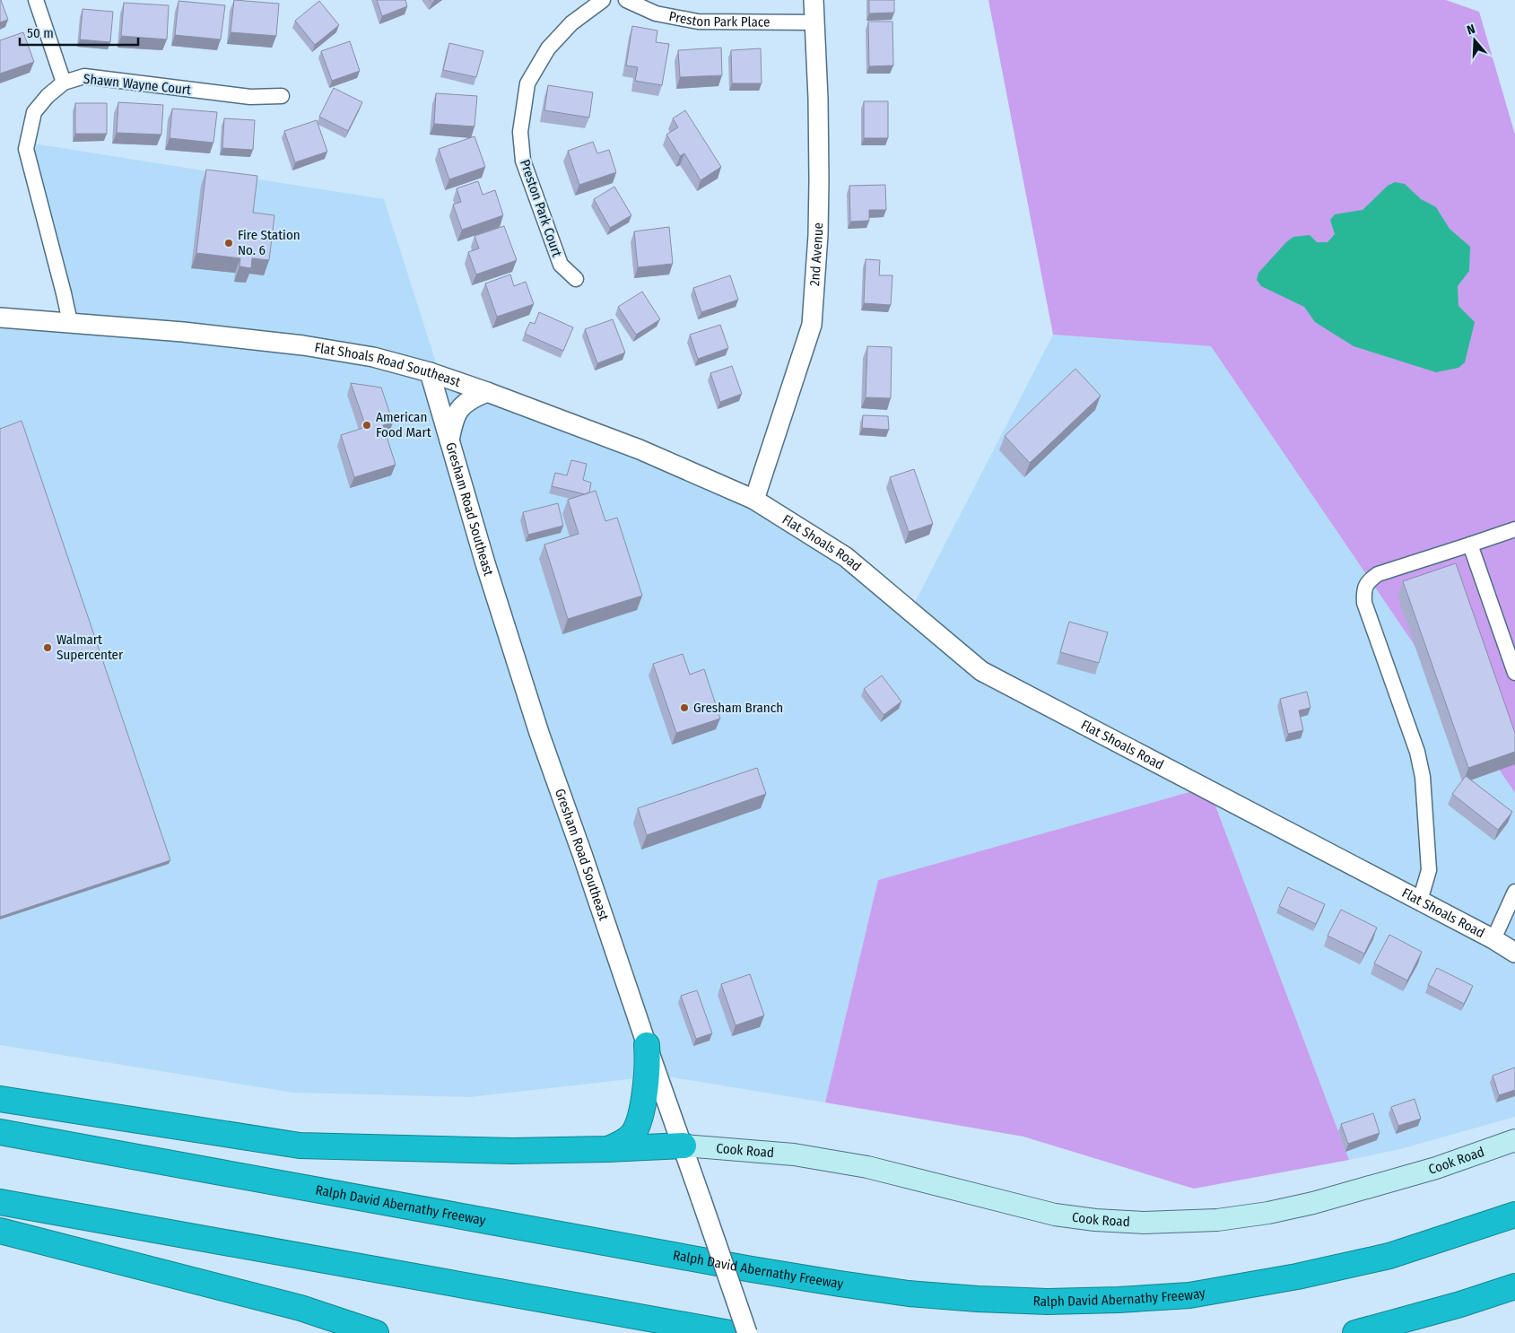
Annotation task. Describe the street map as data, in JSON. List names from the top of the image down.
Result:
{
  "streets": {
    "highway": ["Ralph David Abernathy Freeway"],
    "main road": ["Cook Road"],
    "street": [
      "Preston Park Place",
      "Shawn Wayne Court",
      "Preston Park Court",
      "2nd Avenue",
      "Flat Shoals Road Southeast",
      "Gresham Road Southeast",
      "Flat Shoals Road"
    ]
  },
  "crossings": [
    ["Preston Park Place", "2nd Avenue"],
    ["Shawn Wayne Court", "Flat Shoals Road Southeast"],
    ["2nd Avenue", "Flat Shoals Road Southeast"],
    ["2nd Avenue", "Flat Shoals Road"],
    ["Flat Shoals Road Southeast", "Gresham Road Southeast"],
    ["Flat Shoals Road Southeast", "Flat Shoals Road"],
    ["Gresham Road Southeast", "Cook Road"]
  ],
  "places": [
    "Fire Station No. 6",
    "American Food Mart",
    "Walmart Supercenter",
    "Gresham Branch"
  ],
  "scale_bar": "50 m",
  "north": "top"
}
